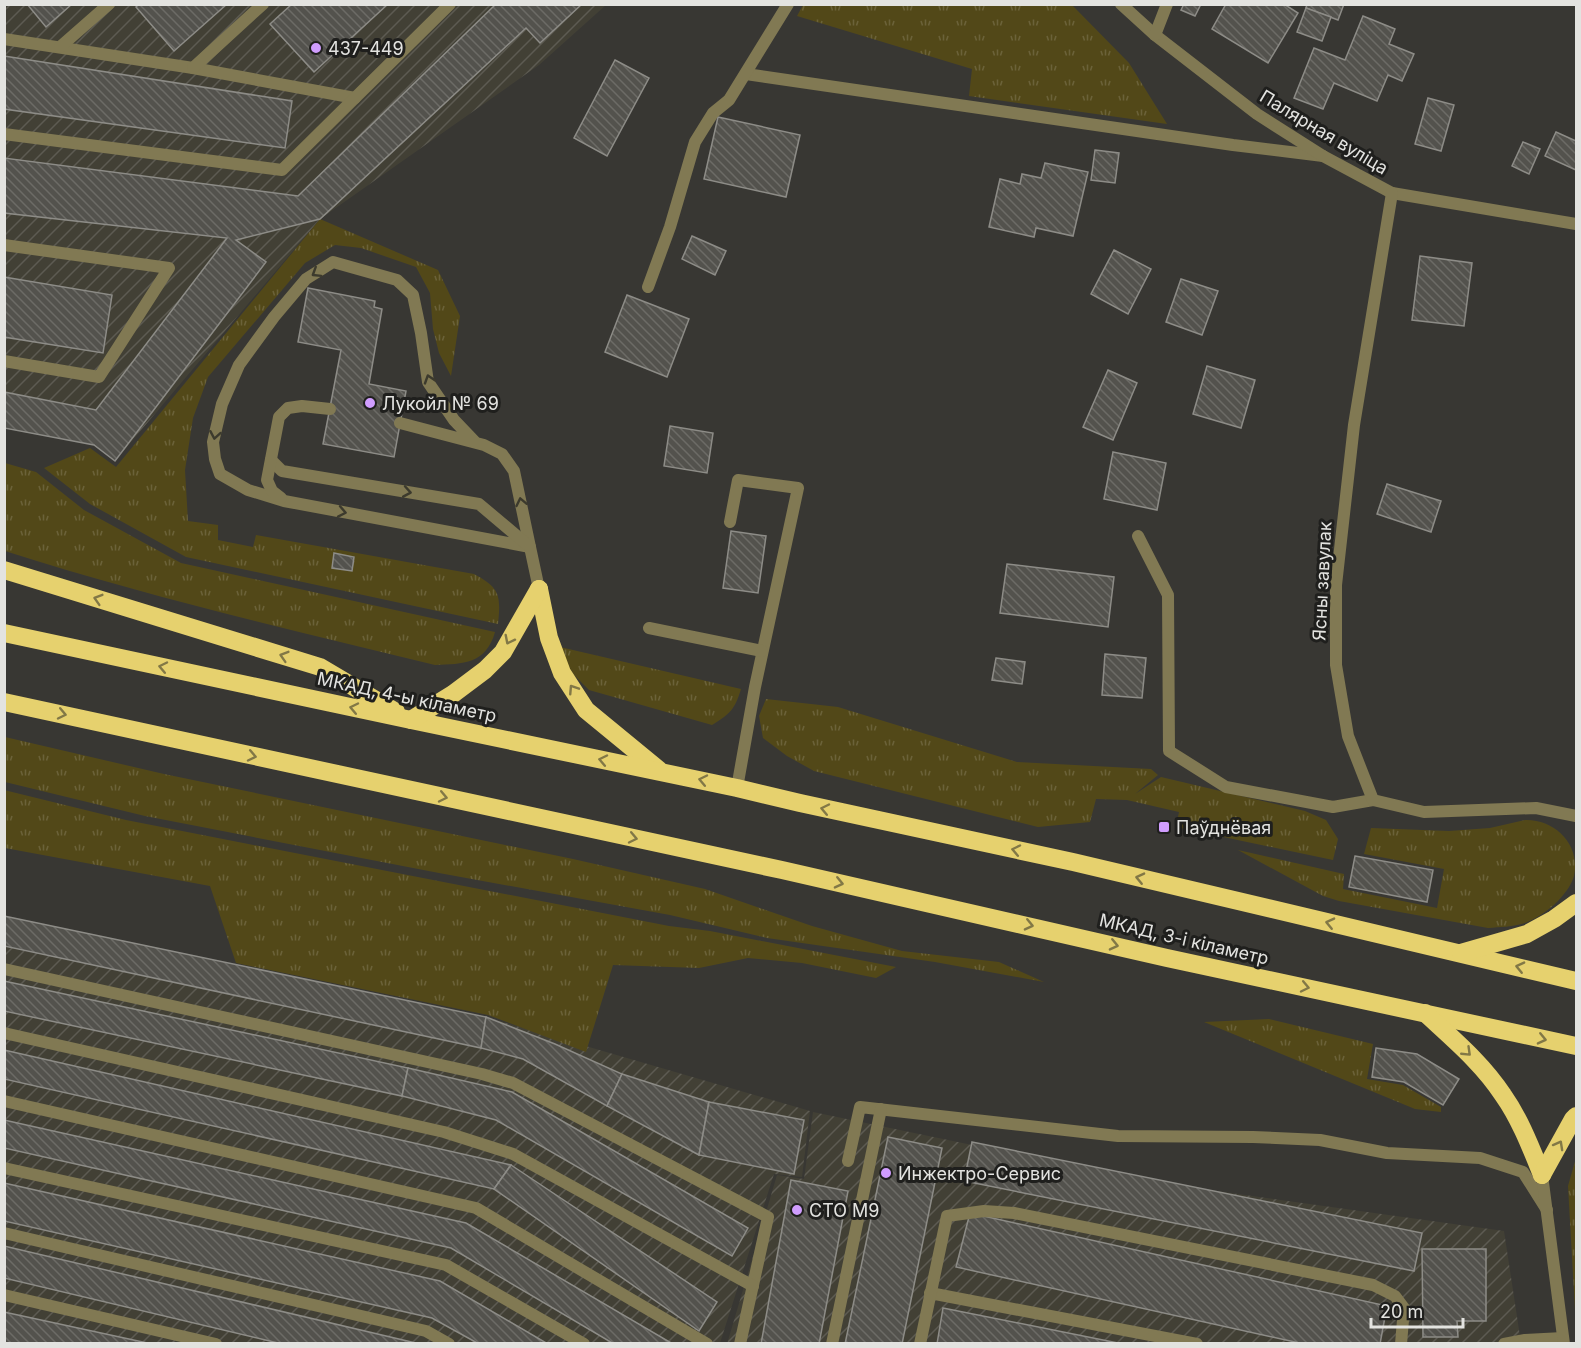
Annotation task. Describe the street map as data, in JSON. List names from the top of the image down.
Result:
{
  "streets": {
    "highway": ["МКАД, 4-ы кіламетр", "МКАД, 3-і кіламетр"],
    "street": ["Палярная вуліца", "Ясны завулак"]
  },
  "crossings": [
    ["Палярная вуліца", "Ясны завулак"]
  ],
  "one_way": ["МКАД, 4-ы кіламетр"],
  "places": {
    "other": [
      "437-449",
      "Лукойл № 69",
      "Инжектро-Сервис",
      "СТО М9"
    ],
    "transit": ["Паўднёвая"]
  },
  "scale_bar": "20 m"
}
